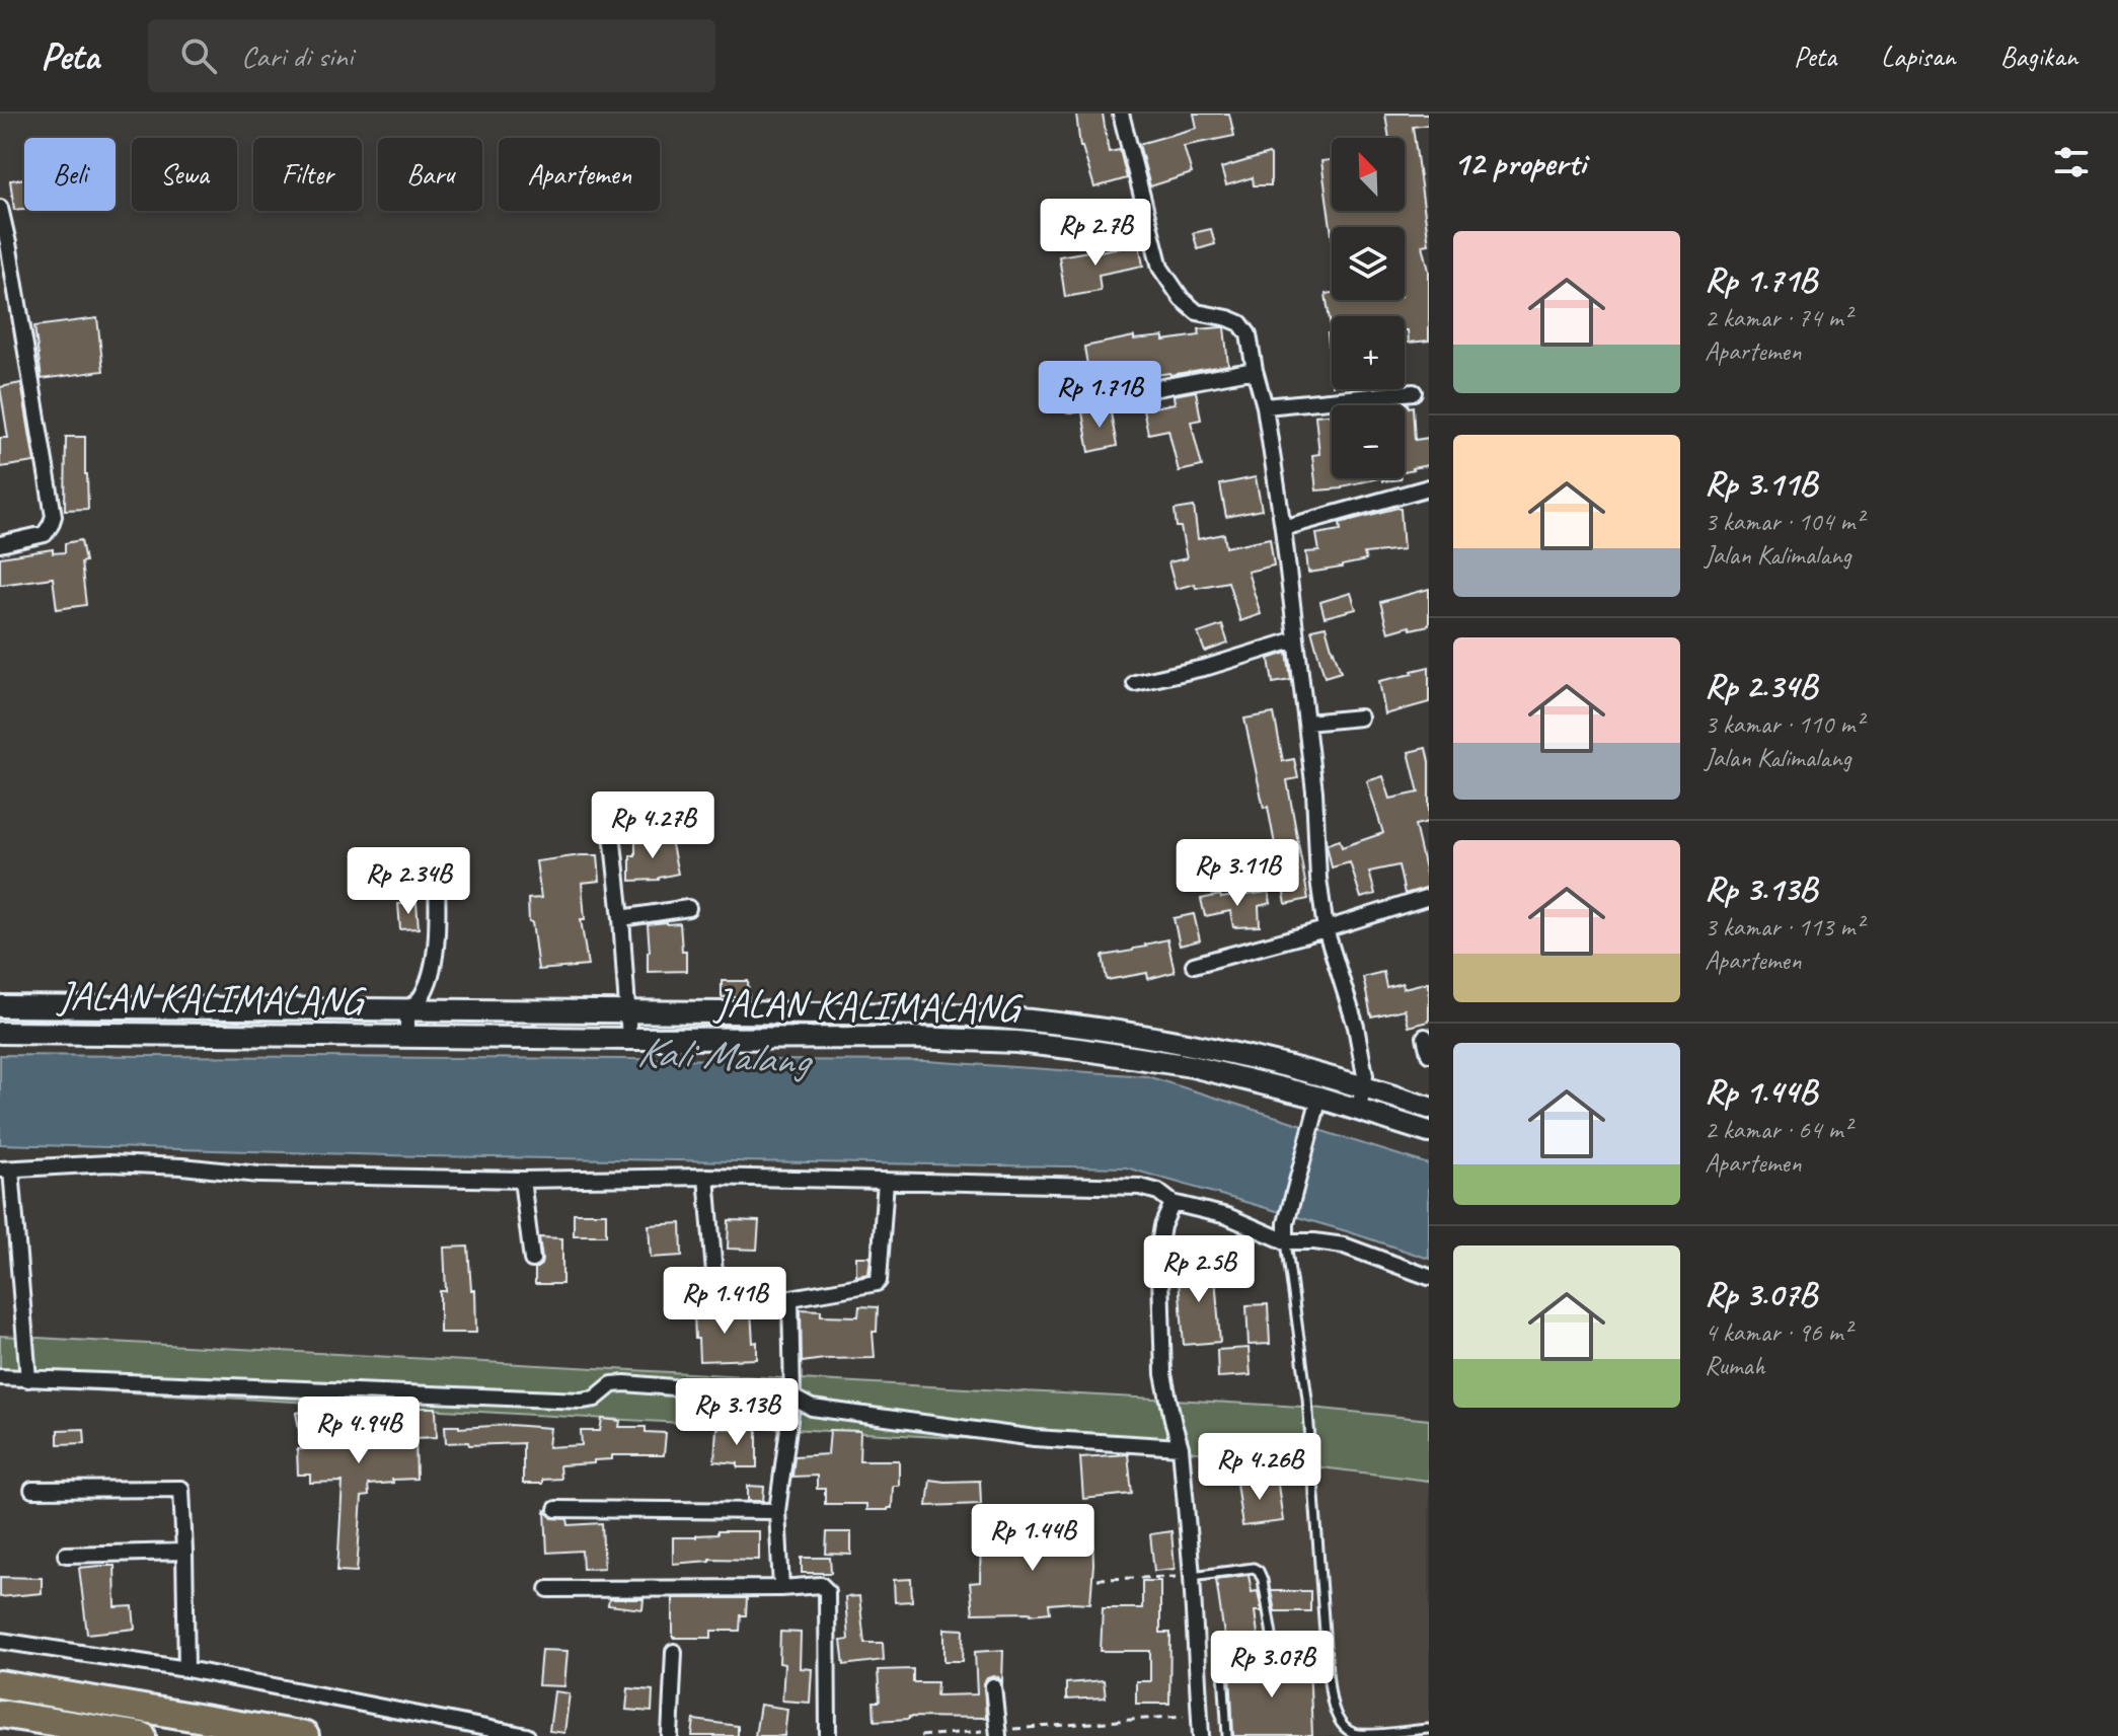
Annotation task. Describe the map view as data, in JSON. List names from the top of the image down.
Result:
{
  "streets": {
    "main road": ["JALAN KALIMALANG"]
  },
  "water": ["Kali Malang"],
  "north": "top left",
  "page": {
    "header": "Peta",
    "search": "Cari di sini",
    "nav": ["Peta", "Lapisan", "Bagikan"],
    "heading": "12 properti",
    "map_buttons": ["+", "−"],
    "chip": [
      "Beli",
      "Sewa",
      "Filter",
      "Baru",
      "Apartemen"
    ],
    "price": [
      "Rp 2.7B",
      "Rp 1.71B",
      "Rp 4.27B",
      "Rp 3.11B",
      "Rp 2.34B",
      "Rp 2.5B",
      "Rp 1.41B",
      "Rp 3.13B",
      "Rp 4.94B",
      "Rp 4.26B",
      "Rp 1.44B",
      "Rp 3.07B"
    ],
    "list": [
      {
        "name": "Rp 1.71B",
        "note": "2 kamar · 74 m² · Apartemen"
      },
      {
        "name": "Rp 3.11B",
        "note": "3 kamar · 104 m² · Jalan Kalimalang"
      },
      {
        "name": "Rp 2.34B",
        "note": "3 kamar · 110 m² · Jalan Kalimalang"
      },
      {
        "name": "Rp 3.13B",
        "note": "3 kamar · 113 m² · Apartemen"
      },
      {
        "name": "Rp 1.44B",
        "note": "2 kamar · 64 m² · Apartemen"
      },
      {
        "name": "Rp 3.07B",
        "note": "4 kamar · 96 m² · Rumah"
      }
    ]
  }
}
